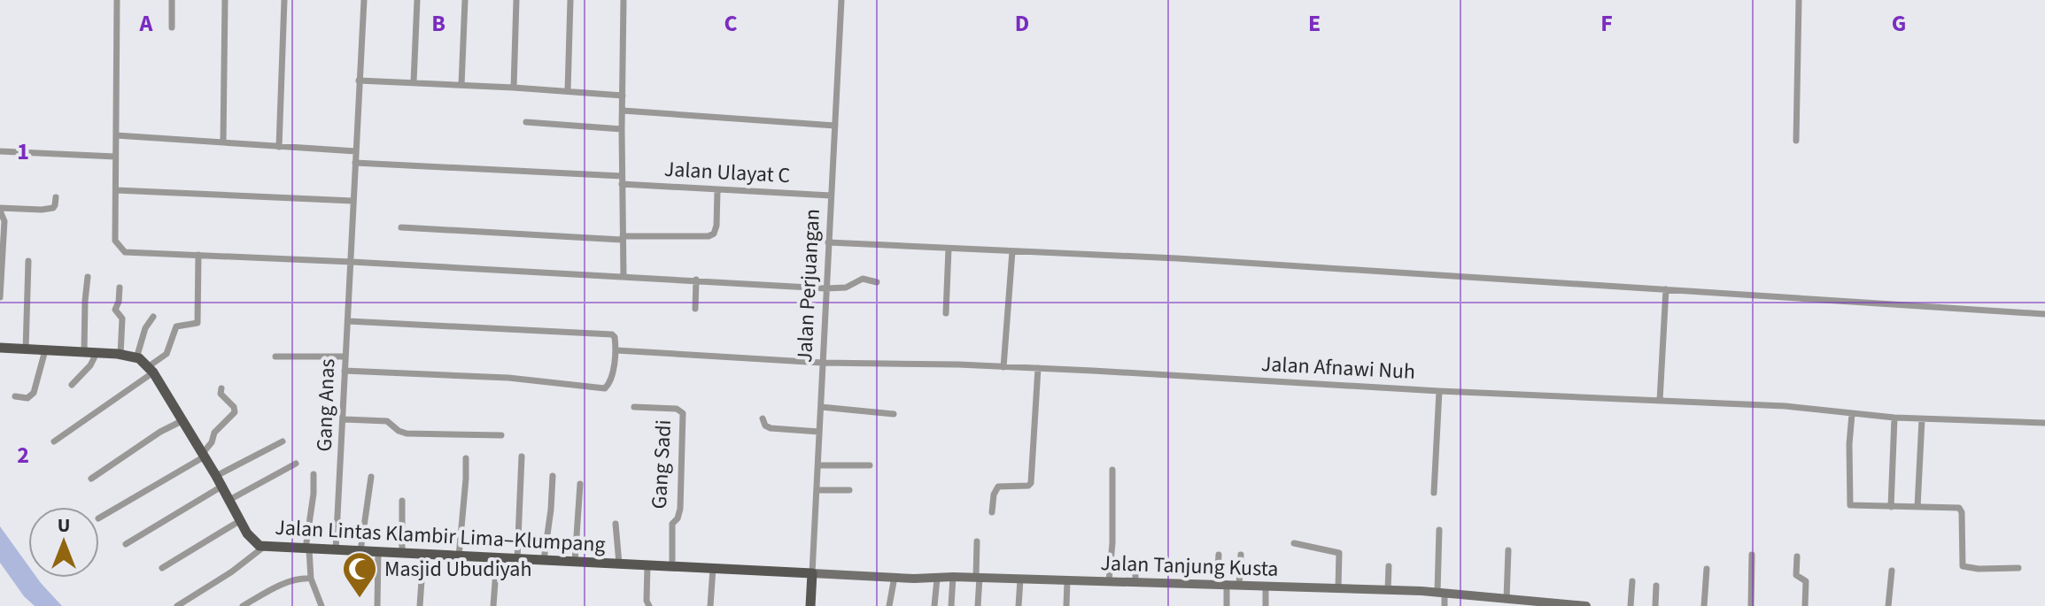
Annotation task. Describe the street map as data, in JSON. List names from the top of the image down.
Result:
{
  "streets": {
    "main road": ["Jalan Lintas Klambir Lima–Klumpang"],
    "street": [
      "Jalan Ulayat C",
      "Jalan Perjuangan",
      "Jalan Afnawi Nuh",
      "Gang Anas",
      "Gang Sadi",
      "Jalan Tanjung Kusta"
    ]
  },
  "crossings": [
    ["Jalan Ulayat C", "Jalan Perjuangan"],
    ["Jalan Ulayat C", "Gang Anas"],
    ["Jalan Perjuangan", "Jalan Afnawi Nuh"],
    ["Jalan Perjuangan", "Jalan Lintas Klambir Lima–Klumpang"],
    ["Jalan Perjuangan", "Jalan Tanjung Kusta"],
    ["Gang Anas", "Jalan Lintas Klambir Lima–Klumpang"],
    ["Gang Sadi", "Jalan Lintas Klambir Lima–Klumpang"],
    ["Jalan Lintas Klambir Lima–Klumpang", "Jalan Tanjung Kusta"]
  ],
  "places": {
    "mosque": ["Masjid Ubudiyah"]
  },
  "north": "top",
  "grid": {
    "columns": [
      "A",
      "B",
      "C",
      "D",
      "E",
      "F",
      "G"
    ],
    "rows": ["1", "2"]
  }
}
